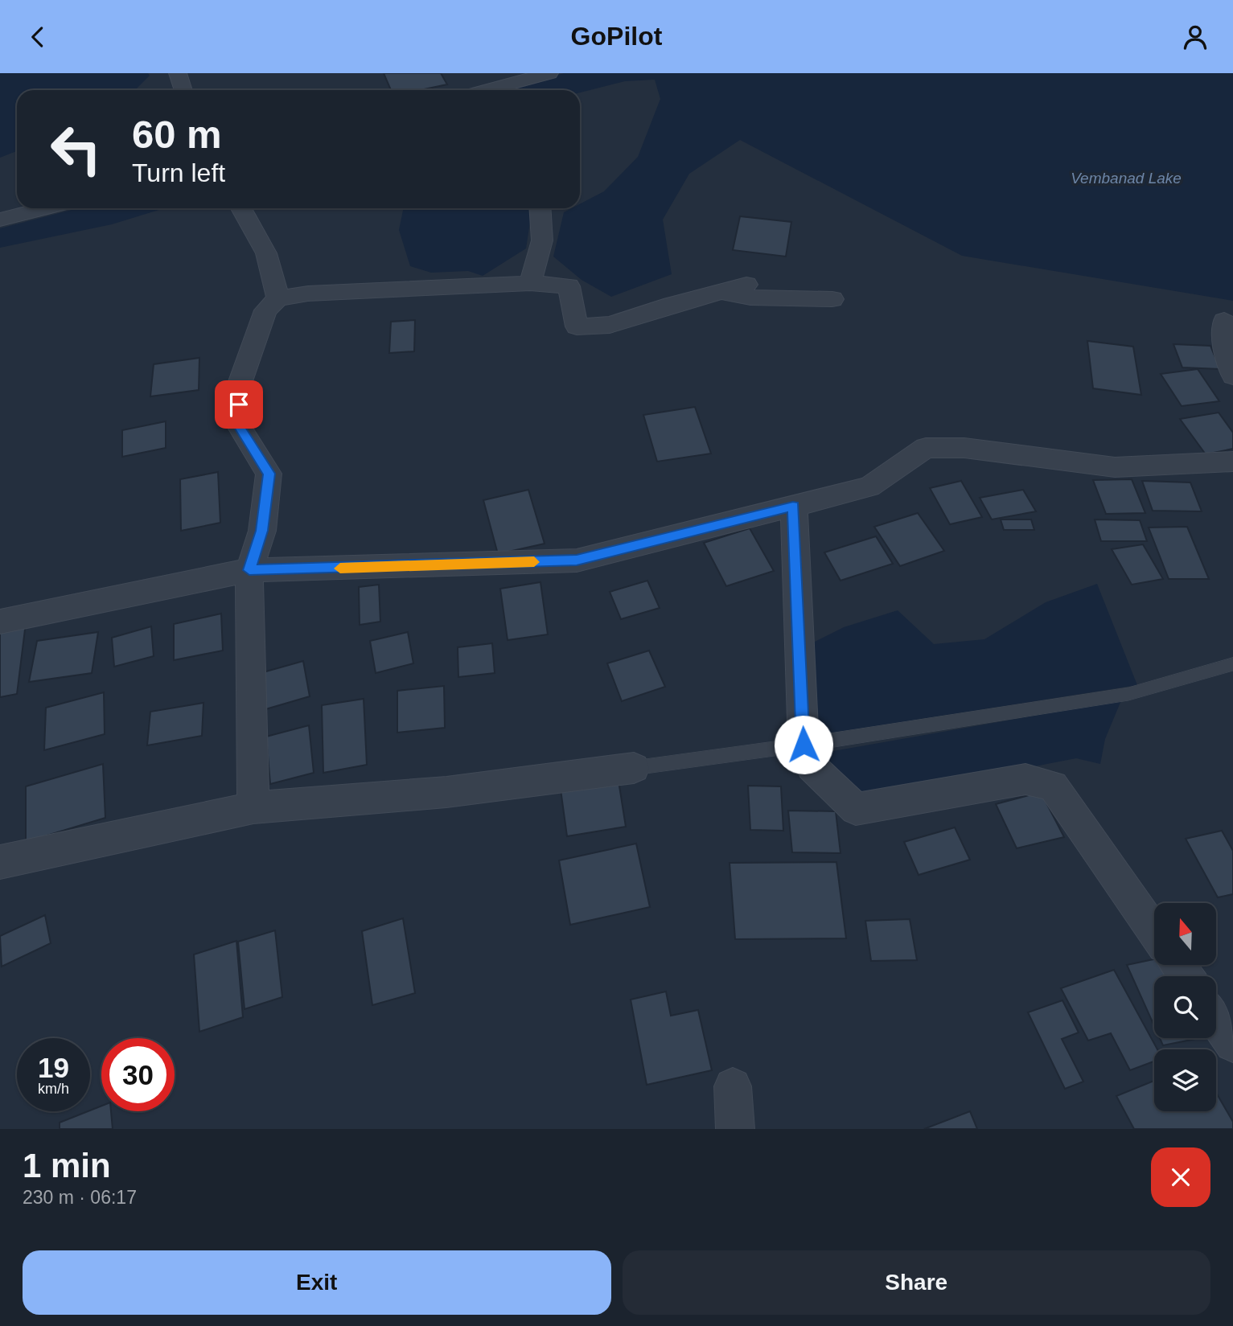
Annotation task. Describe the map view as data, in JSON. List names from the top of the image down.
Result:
{
  "water": ["Vembanad Lake"],
  "north": "top",
  "page": {
    "header": "GoPilot",
    "turn": ["60 m", "Turn left"],
    "speed": "19 km/h",
    "limit": "30",
    "heading": ["1 min", "230 m · 06:17"],
    "buttons": ["Exit", "Share"]
  }
}
